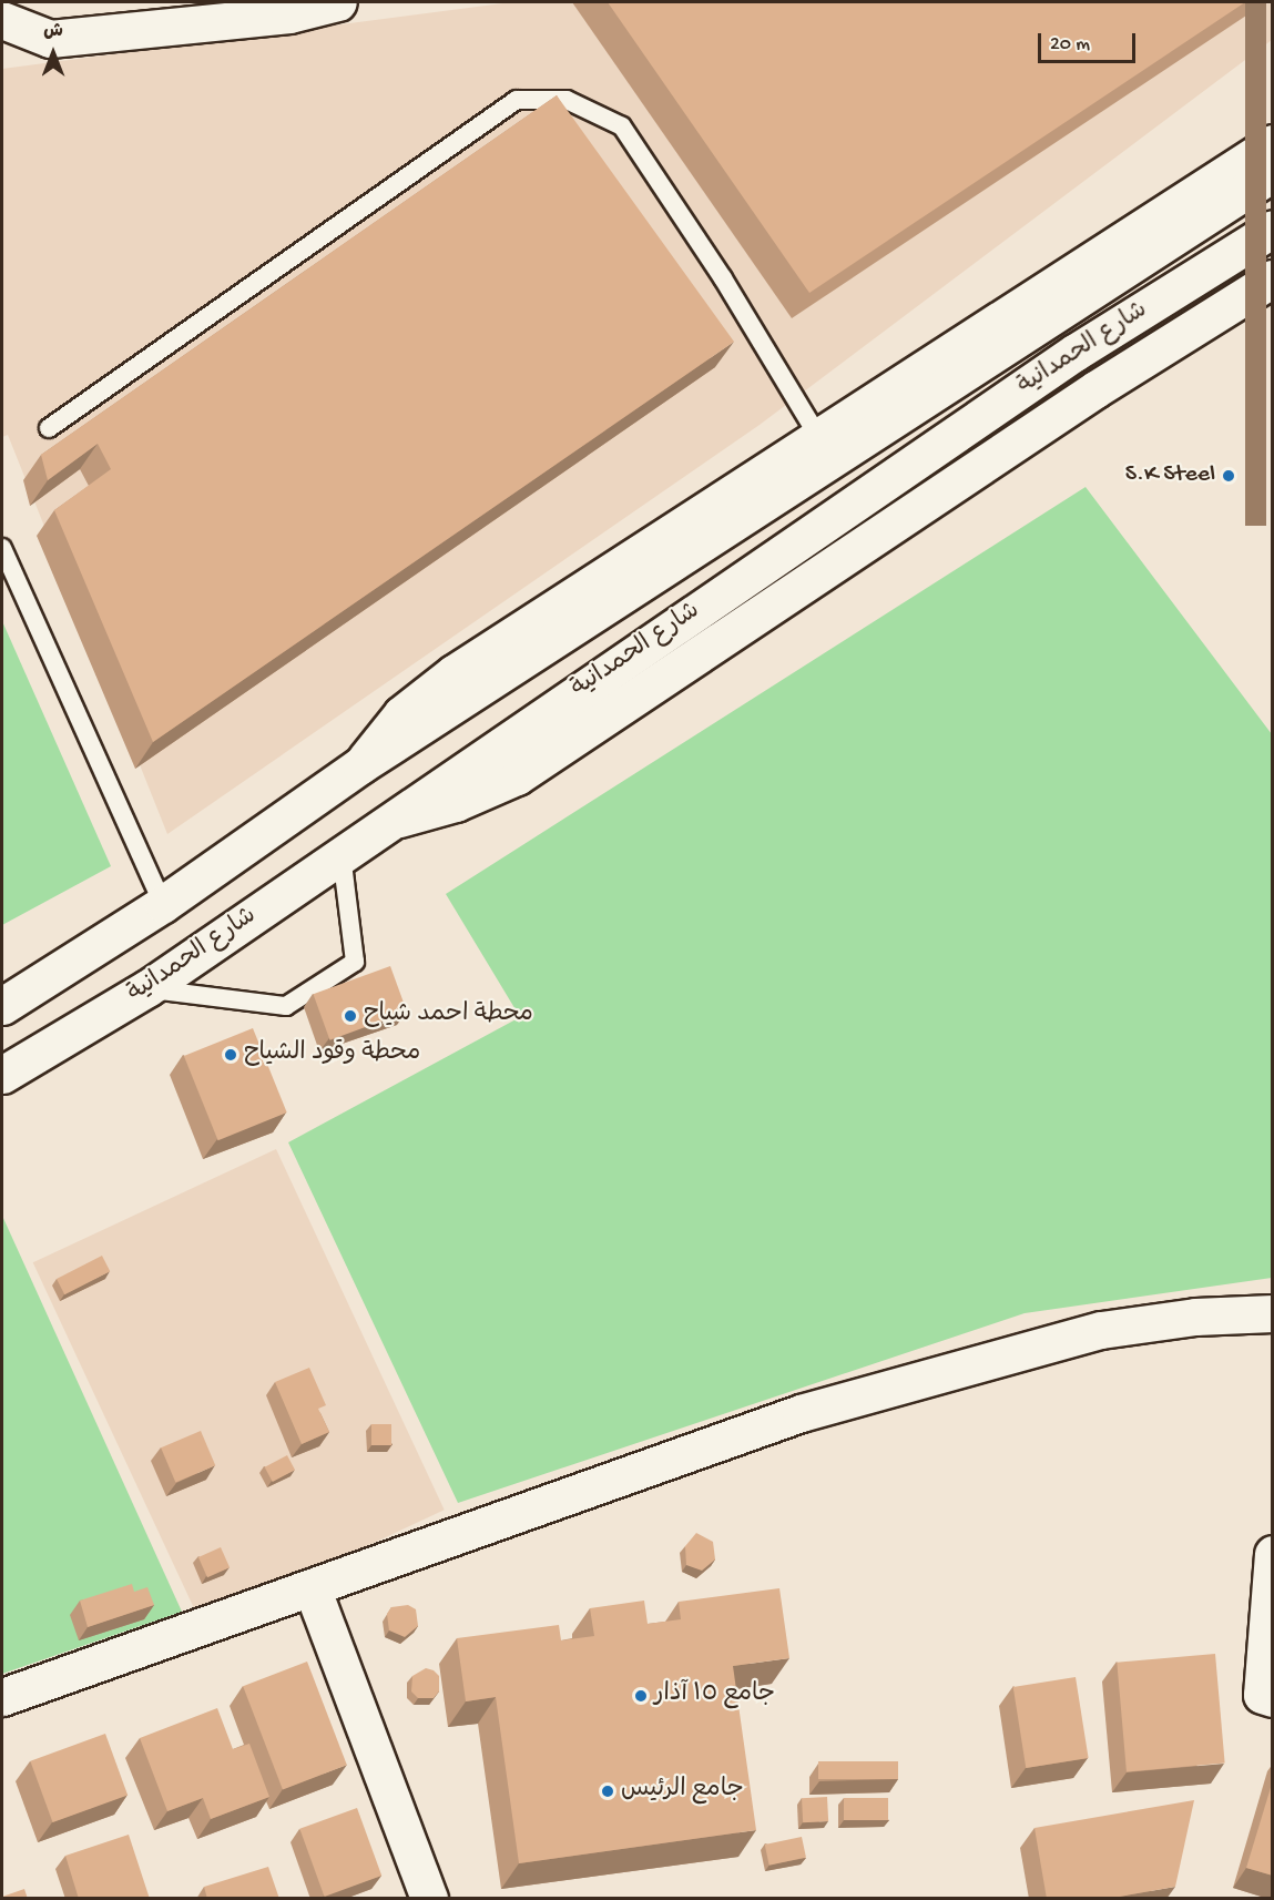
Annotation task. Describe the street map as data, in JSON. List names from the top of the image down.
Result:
{
  "streets": {
    "main road": ["شارع الحمدانية"]
  },
  "places": [
    "S.K Steel",
    "محطة احمد شياح",
    "محطة وقود الشياح",
    "جامع ١٥ آذار",
    "جامع الرئيس"
  ],
  "scale_bar": "20 m",
  "north": "top"
}
